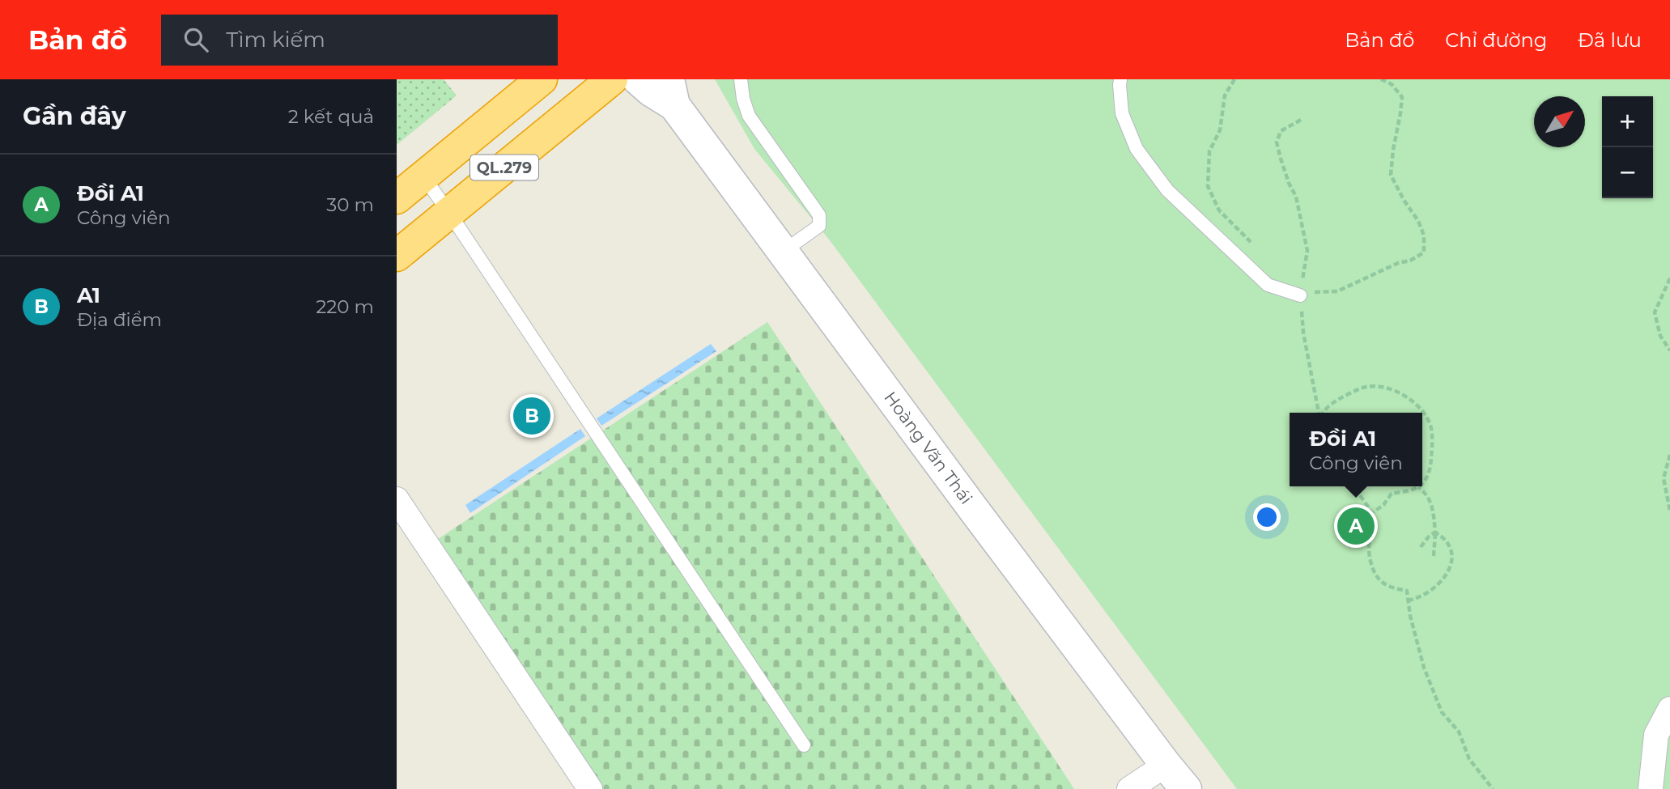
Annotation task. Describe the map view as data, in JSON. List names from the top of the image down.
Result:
{
  "streets": {
    "highway": ["QL.279"],
    "street": ["Hoàng Văn Thái"]
  },
  "north": "top right",
  "page": {
    "header": "Bản đồ",
    "search": "Tìm kiếm",
    "nav": ["Bản đồ", "Chỉ đường", "Đã lưu"],
    "heading": ["Gần đây", "2 kết quả"],
    "map_buttons": ["+", "−"],
    "list": [
      {
        "mark": "A",
        "name": "Đồi A1",
        "note": "Công viên",
        "value": "30 m"
      },
      {
        "mark": "B",
        "name": "A1",
        "note": "Địa điểm",
        "value": "220 m"
      }
    ],
    "pins": ["B", "A"],
    "popup": ["Đồi A1", "Công viên"]
  }
}
